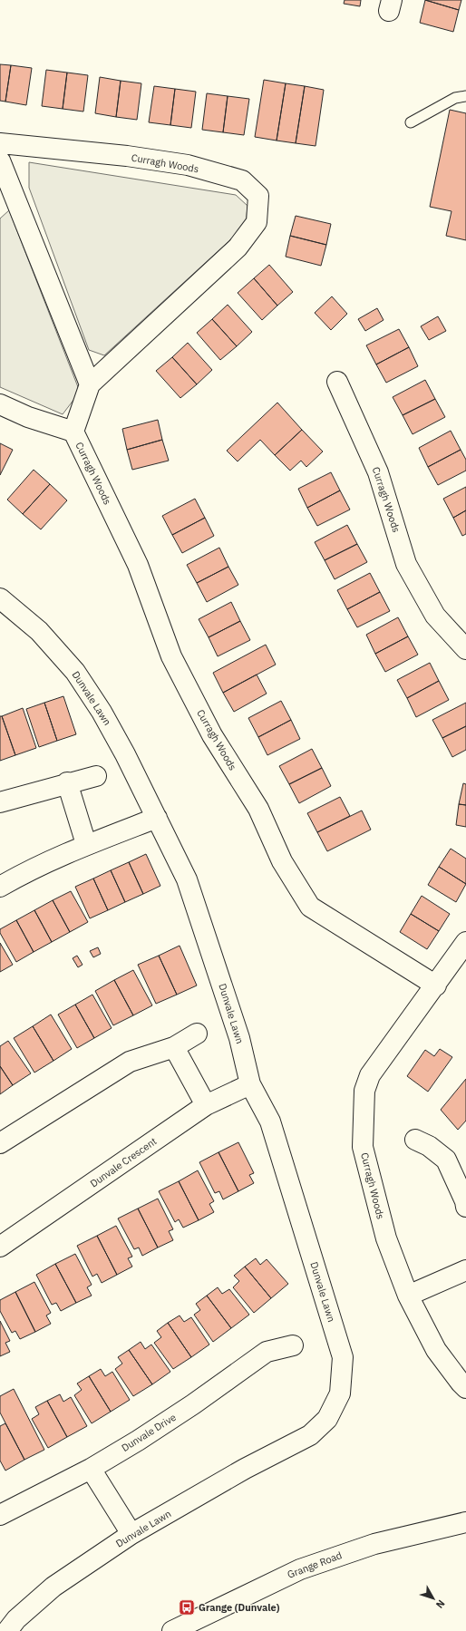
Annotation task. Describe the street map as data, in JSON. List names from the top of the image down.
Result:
{
  "streets": {
    "street": [
      "Curragh Woods",
      "Dunvale Lawn",
      "Dunvale Crescent",
      "Dunvale Drive",
      "Grange Road"
    ]
  },
  "crossings": [
    ["Dunvale Lawn", "Dunvale Crescent"]
  ],
  "places": {
    "bus stop": ["Grange (Dunvale)"]
  },
  "north": "bottom right"
}
